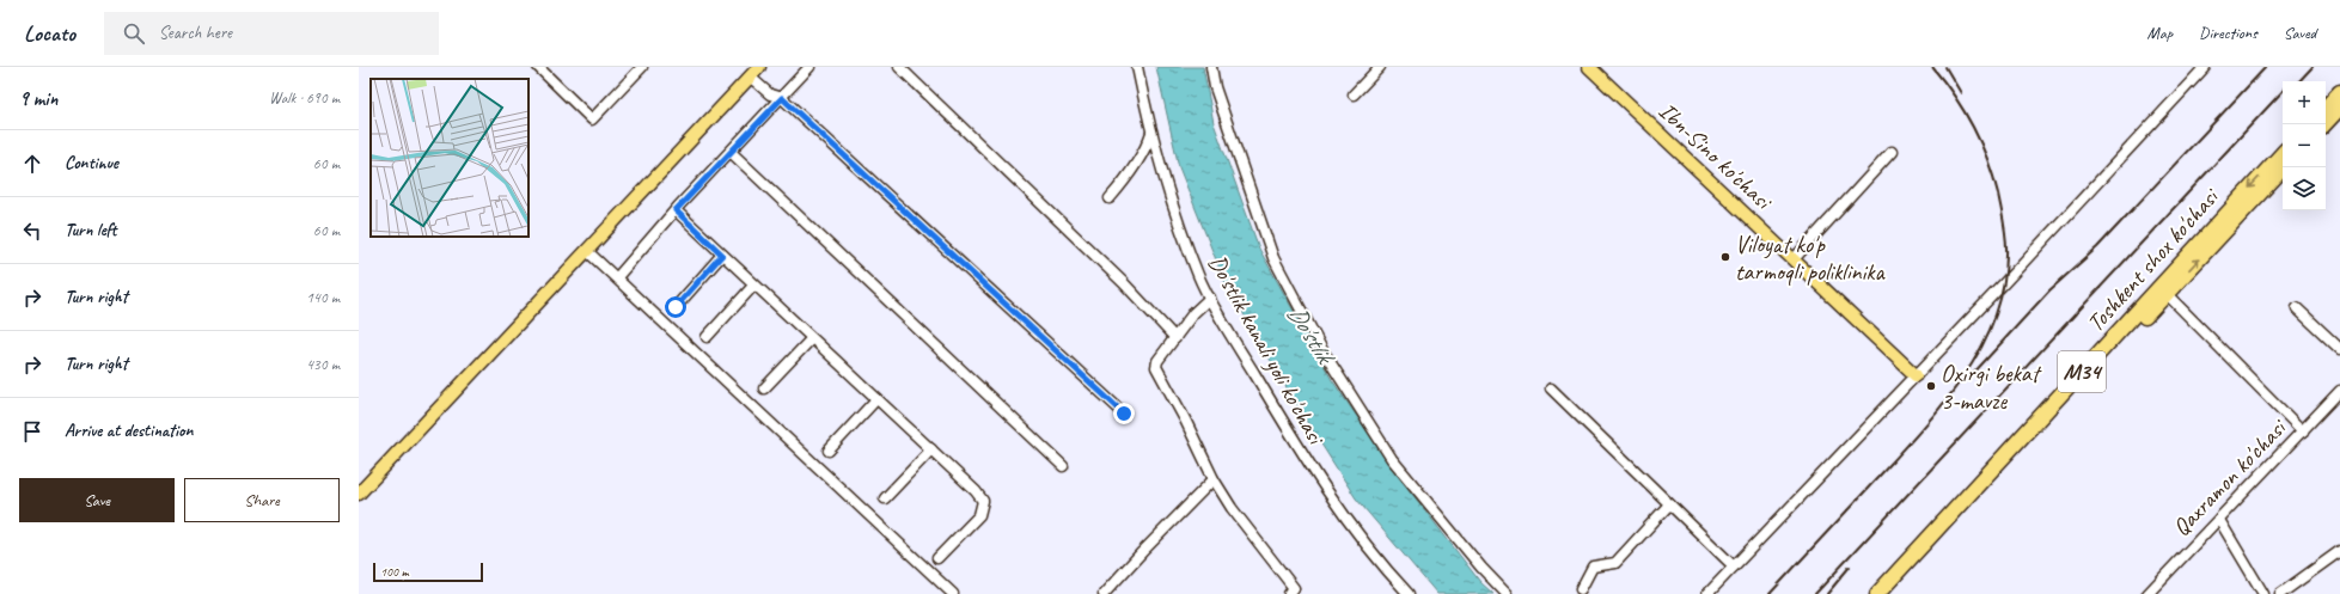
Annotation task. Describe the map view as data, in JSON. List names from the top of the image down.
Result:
{
  "streets": {
    "highway": ["Toshkent shox ko'chasi", "M34"],
    "main road": ["Ibn-Sino ko'chasi"],
    "street": ["Do'stlik kanali yoli ko'chasi", "Qaxramon ko'chasi"]
  },
  "water": ["Do'stlik"],
  "places": ["Viloyat ko'p tarmoqli poliklinika", "Oxirgi bekat 3-mavze"],
  "scale_bar": "100 m",
  "page": {
    "header": "Locato",
    "search": "Search here",
    "nav": ["Map", "Directions", "Saved"],
    "heading": ["9 min", "Walk · 690 m"],
    "map_buttons": ["+", "−"],
    "list": [
      ["Continue", "60 m"],
      ["Turn left", "60 m"],
      ["Turn right", "140 m"],
      ["Turn right", "430 m"],
      "Arrive at destination"
    ],
    "buttons": ["Save", "Share"],
    "scale": "100 m"
  }
}
